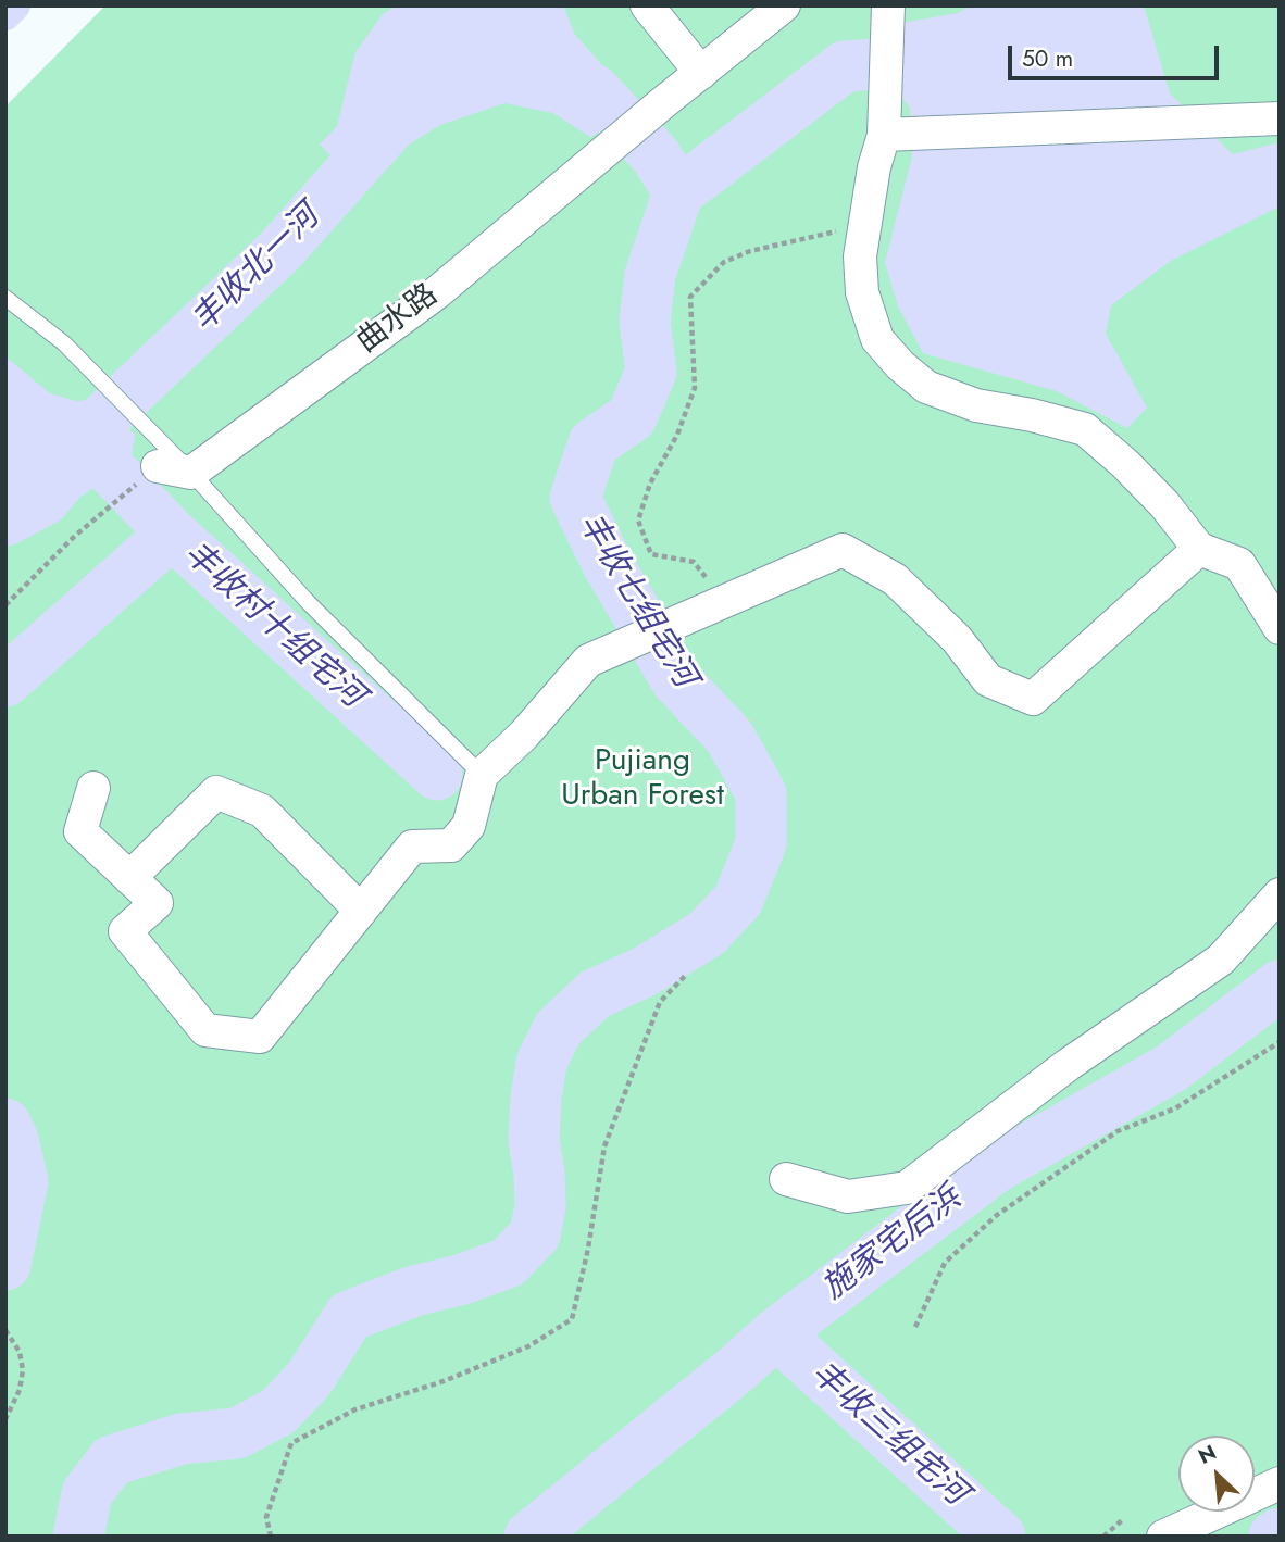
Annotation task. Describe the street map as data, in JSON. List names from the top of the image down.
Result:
{
  "streets": {
    "street": ["曲水路"]
  },
  "water": [
    "丰收北一河",
    "丰收七组宅河",
    "丰收村十组宅河",
    "施家宅后浜",
    "丰收三组宅河"
  ],
  "parks": ["Pujiang Urban Forest"],
  "scale_bar": "50 m",
  "north": "top left"
}
